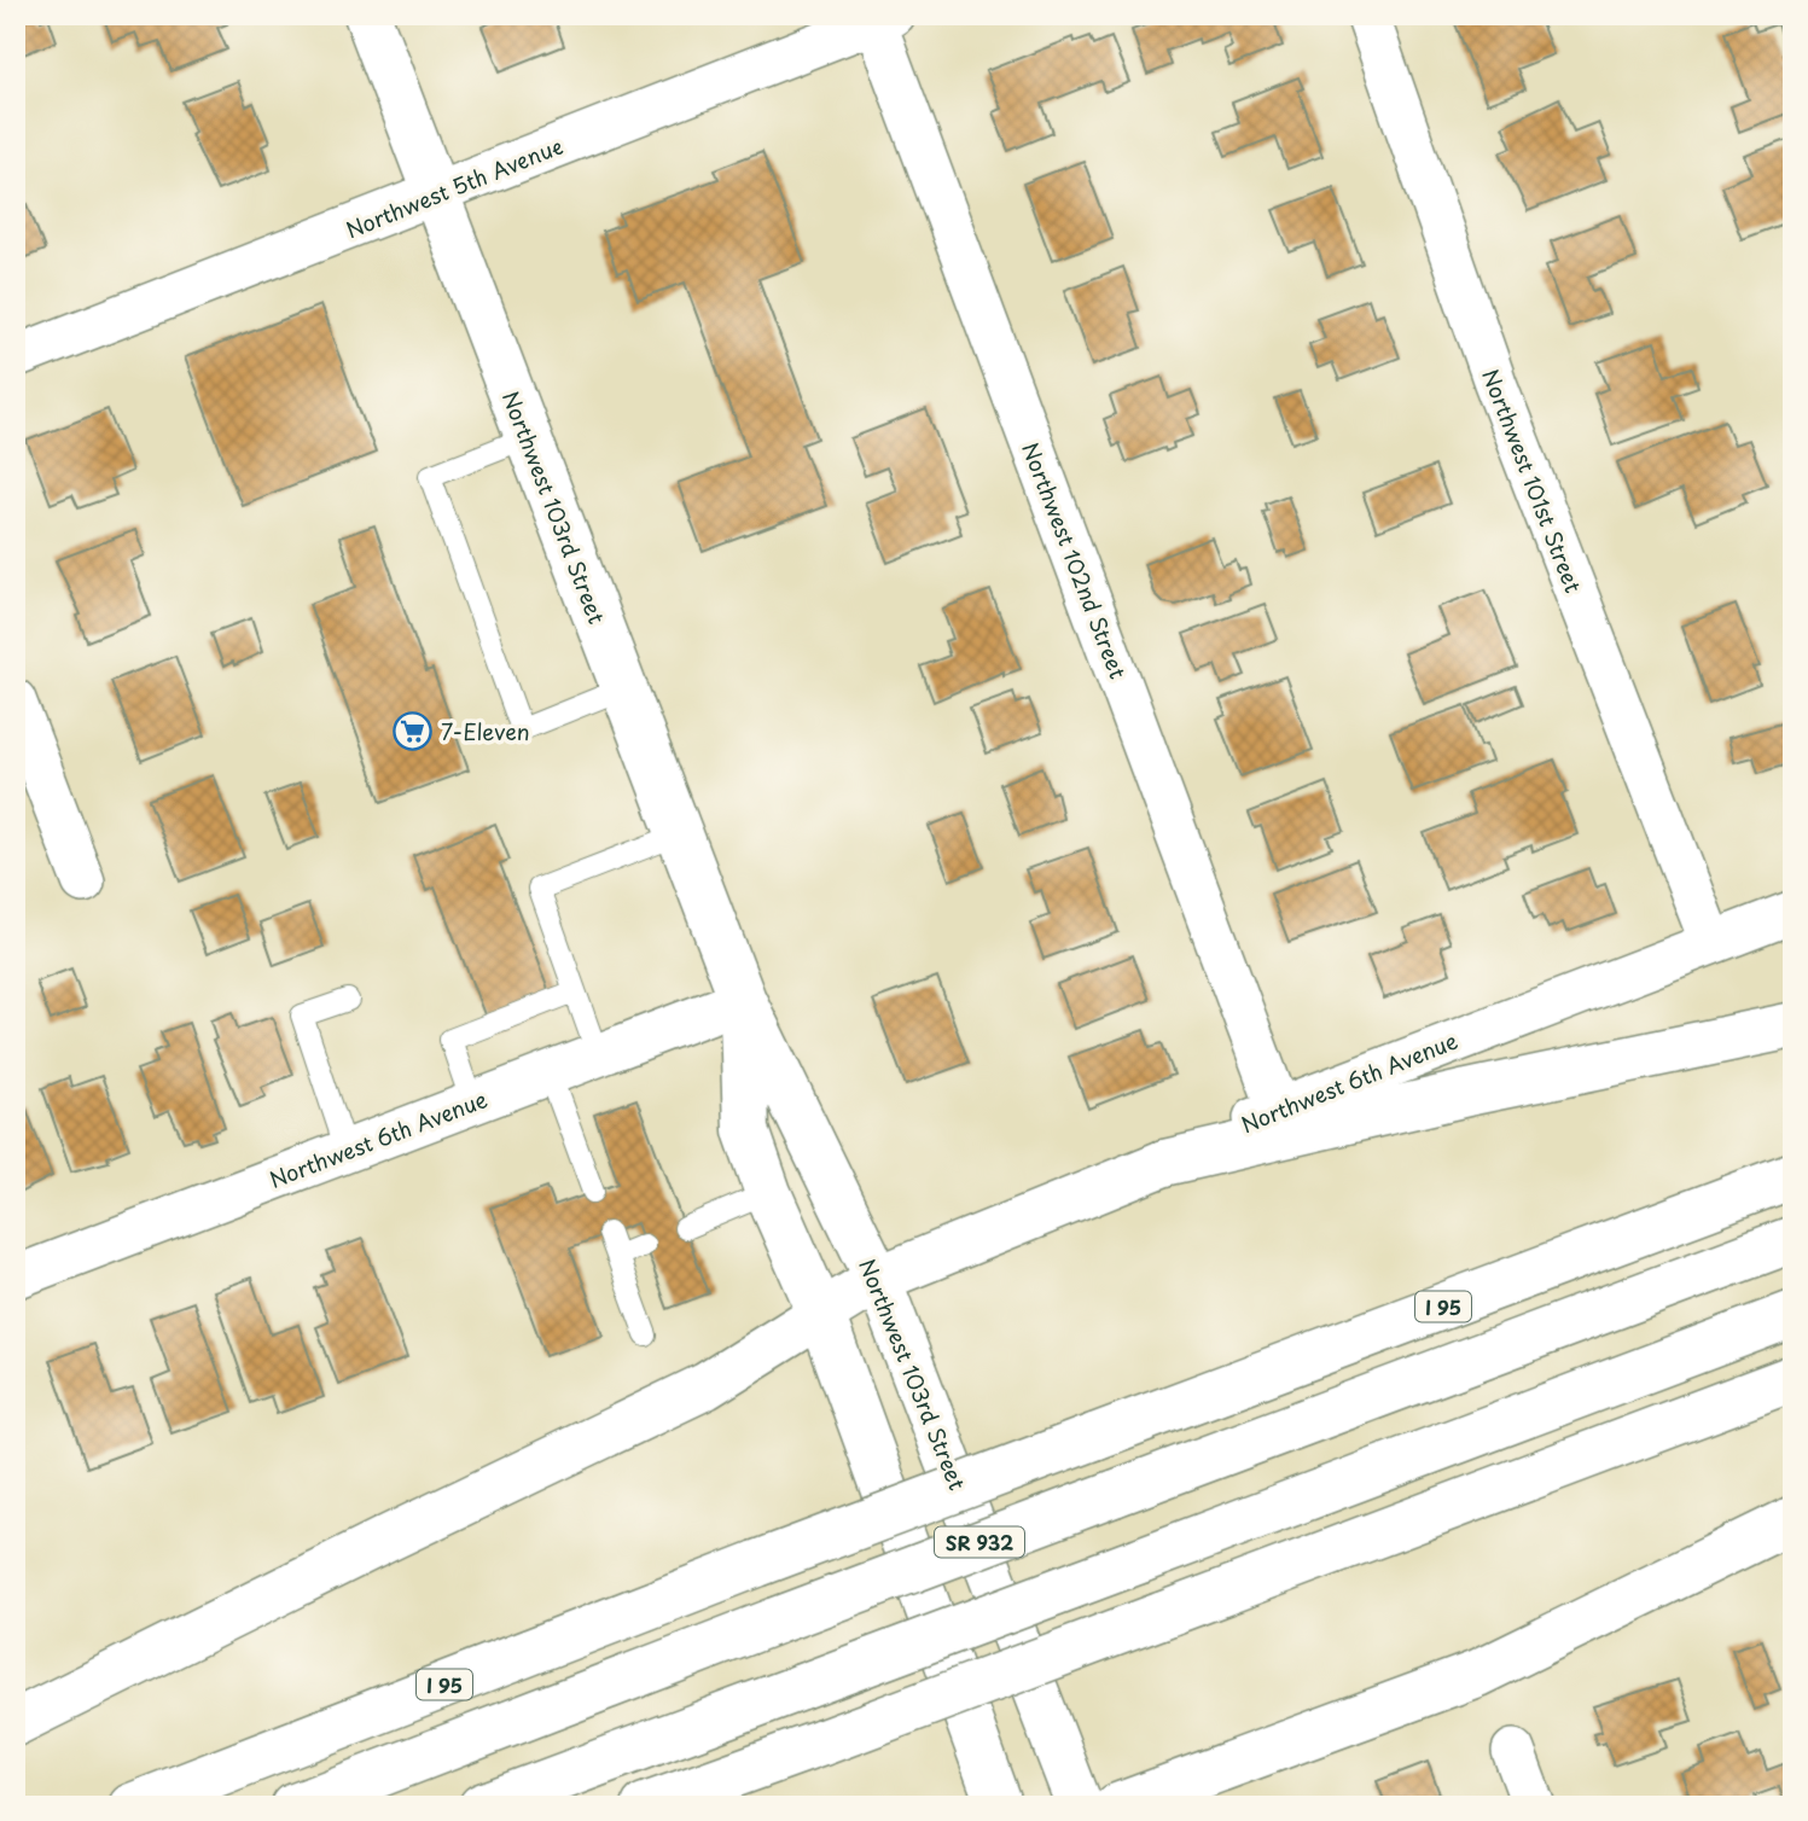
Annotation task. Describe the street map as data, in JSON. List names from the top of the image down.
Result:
{
  "streets": {
    "main road": [
      "Northwest 103rd Street",
      "Northwest 6th Avenue",
      "I 95",
      "SR 932"
    ],
    "street": ["Northwest 5th Avenue", "Northwest 101st Street", "Northwest 102nd Street"]
  },
  "crossings": [
    ["Northwest 5th Avenue", "Northwest 103rd Street"],
    ["Northwest 5th Avenue", "Northwest 102nd Street"],
    ["Northwest 101st Street", "Northwest 6th Avenue"],
    ["Northwest 103rd Street", "Northwest 6th Avenue"],
    ["Northwest 102nd Street", "Northwest 6th Avenue"]
  ],
  "places": {
    "supermarket": ["7-Eleven"]
  }
}
